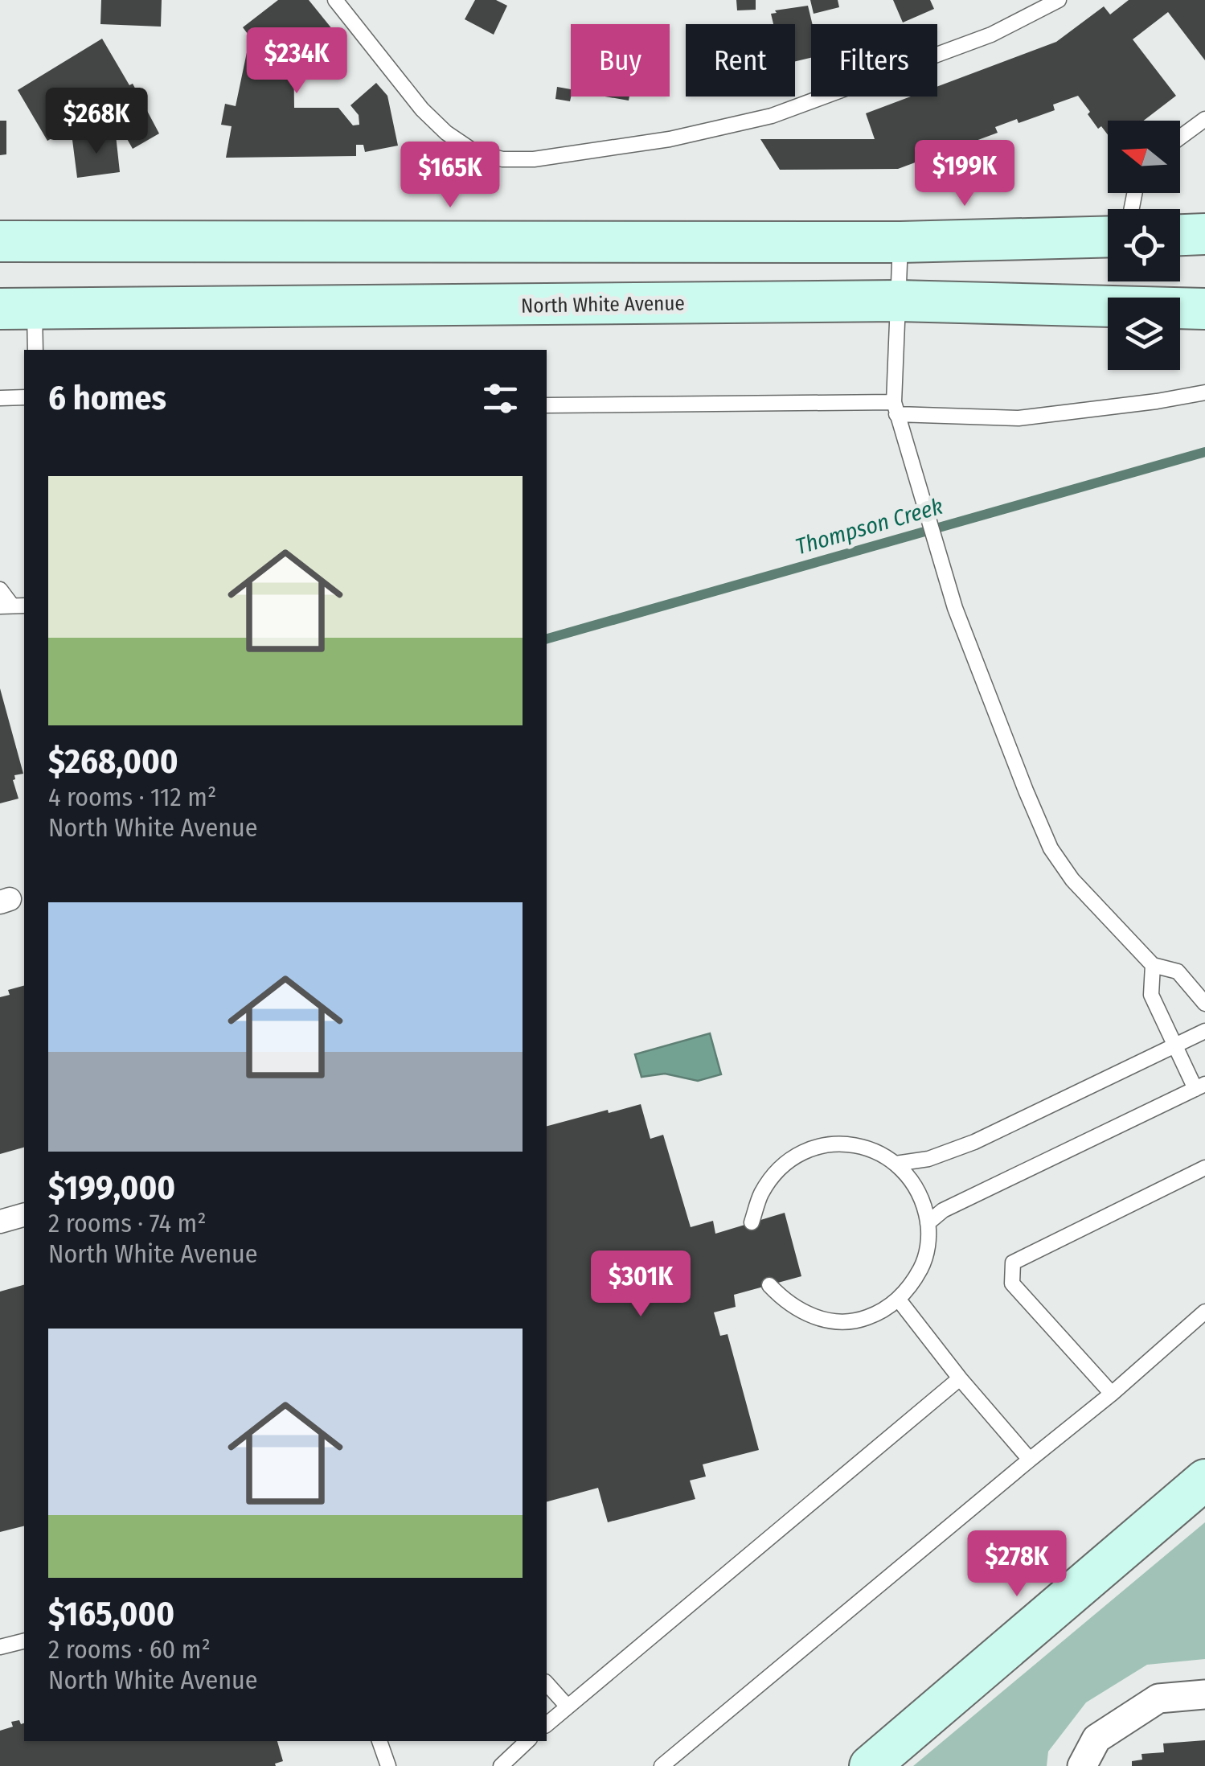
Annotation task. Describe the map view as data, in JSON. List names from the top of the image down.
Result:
{
  "streets": {
    "main road": ["North White Avenue"]
  },
  "water": ["Thompson Creek"],
  "north": "left",
  "page": {
    "chip": ["Buy", "Rent", "Filters"],
    "price": [
      "$234K",
      "$268K",
      "$199K",
      "$165K",
      "$301K",
      "$278K"
    ],
    "heading": "6 homes",
    "list": [
      {
        "name": "$268,000",
        "note": "4 rooms · 112 m² · North White Avenue"
      },
      {
        "name": "$199,000",
        "note": "2 rooms · 74 m² · North White Avenue"
      },
      {
        "name": "$165,000",
        "note": "2 rooms · 60 m² · North White Avenue"
      }
    ]
  }
}
